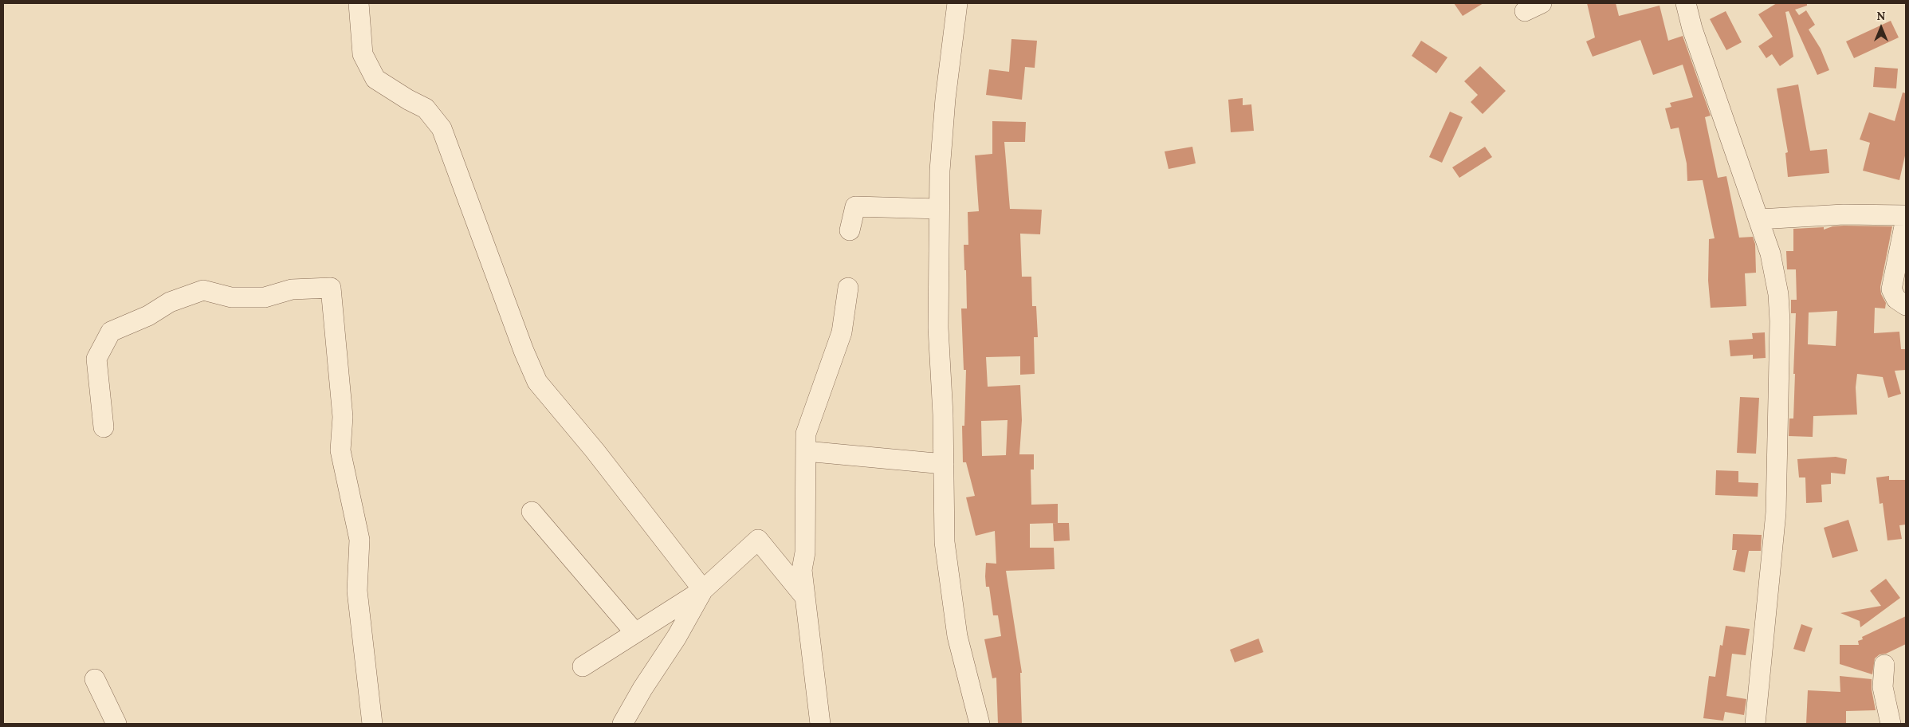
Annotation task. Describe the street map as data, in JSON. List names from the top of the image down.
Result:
{
  "north": "top"
}
